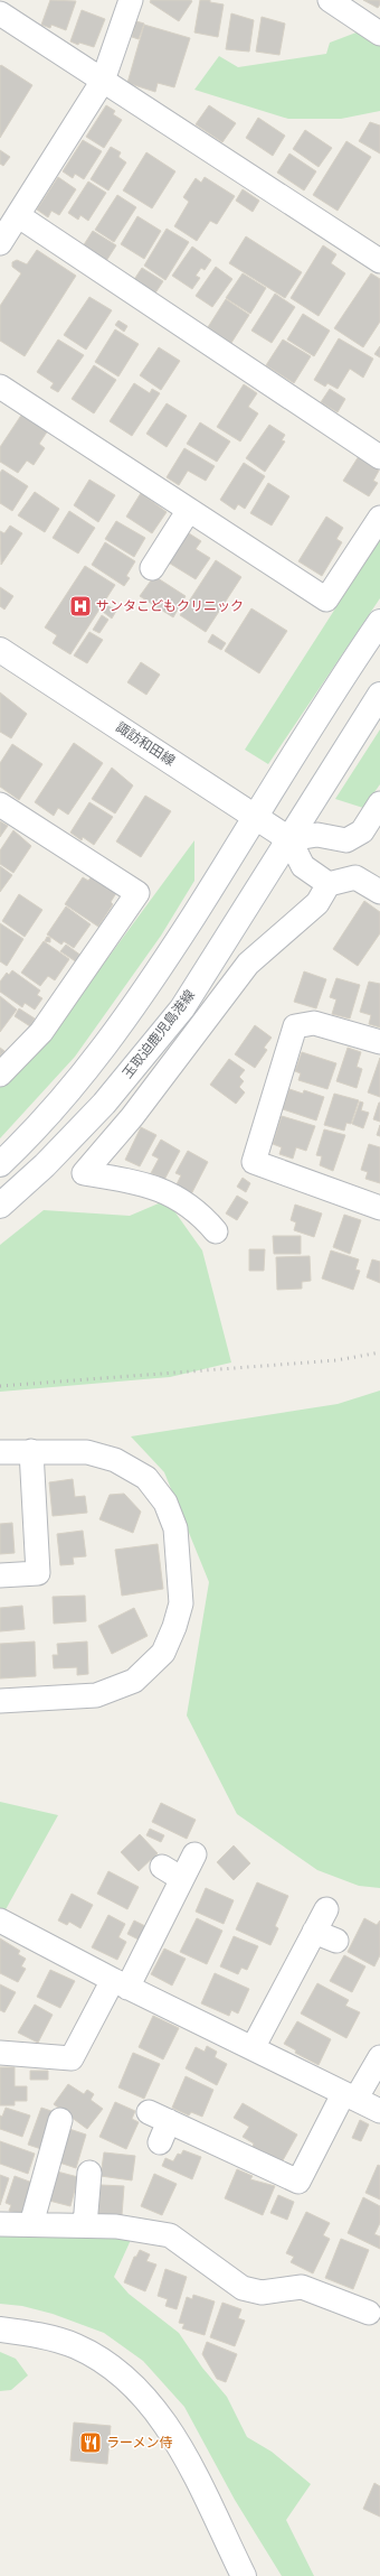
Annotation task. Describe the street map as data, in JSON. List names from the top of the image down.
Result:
{
  "streets": {
    "main road": ["諏訪和田線", "玉取迫鹿児島港線"]
  },
  "crossings": [
    ["諏訪和田線", "玉取迫鹿児島港線"]
  ],
  "places": {
    "hospital": ["サンタこどもクリニック"],
    "restaurant": ["ラーメン侍"]
  }
}
